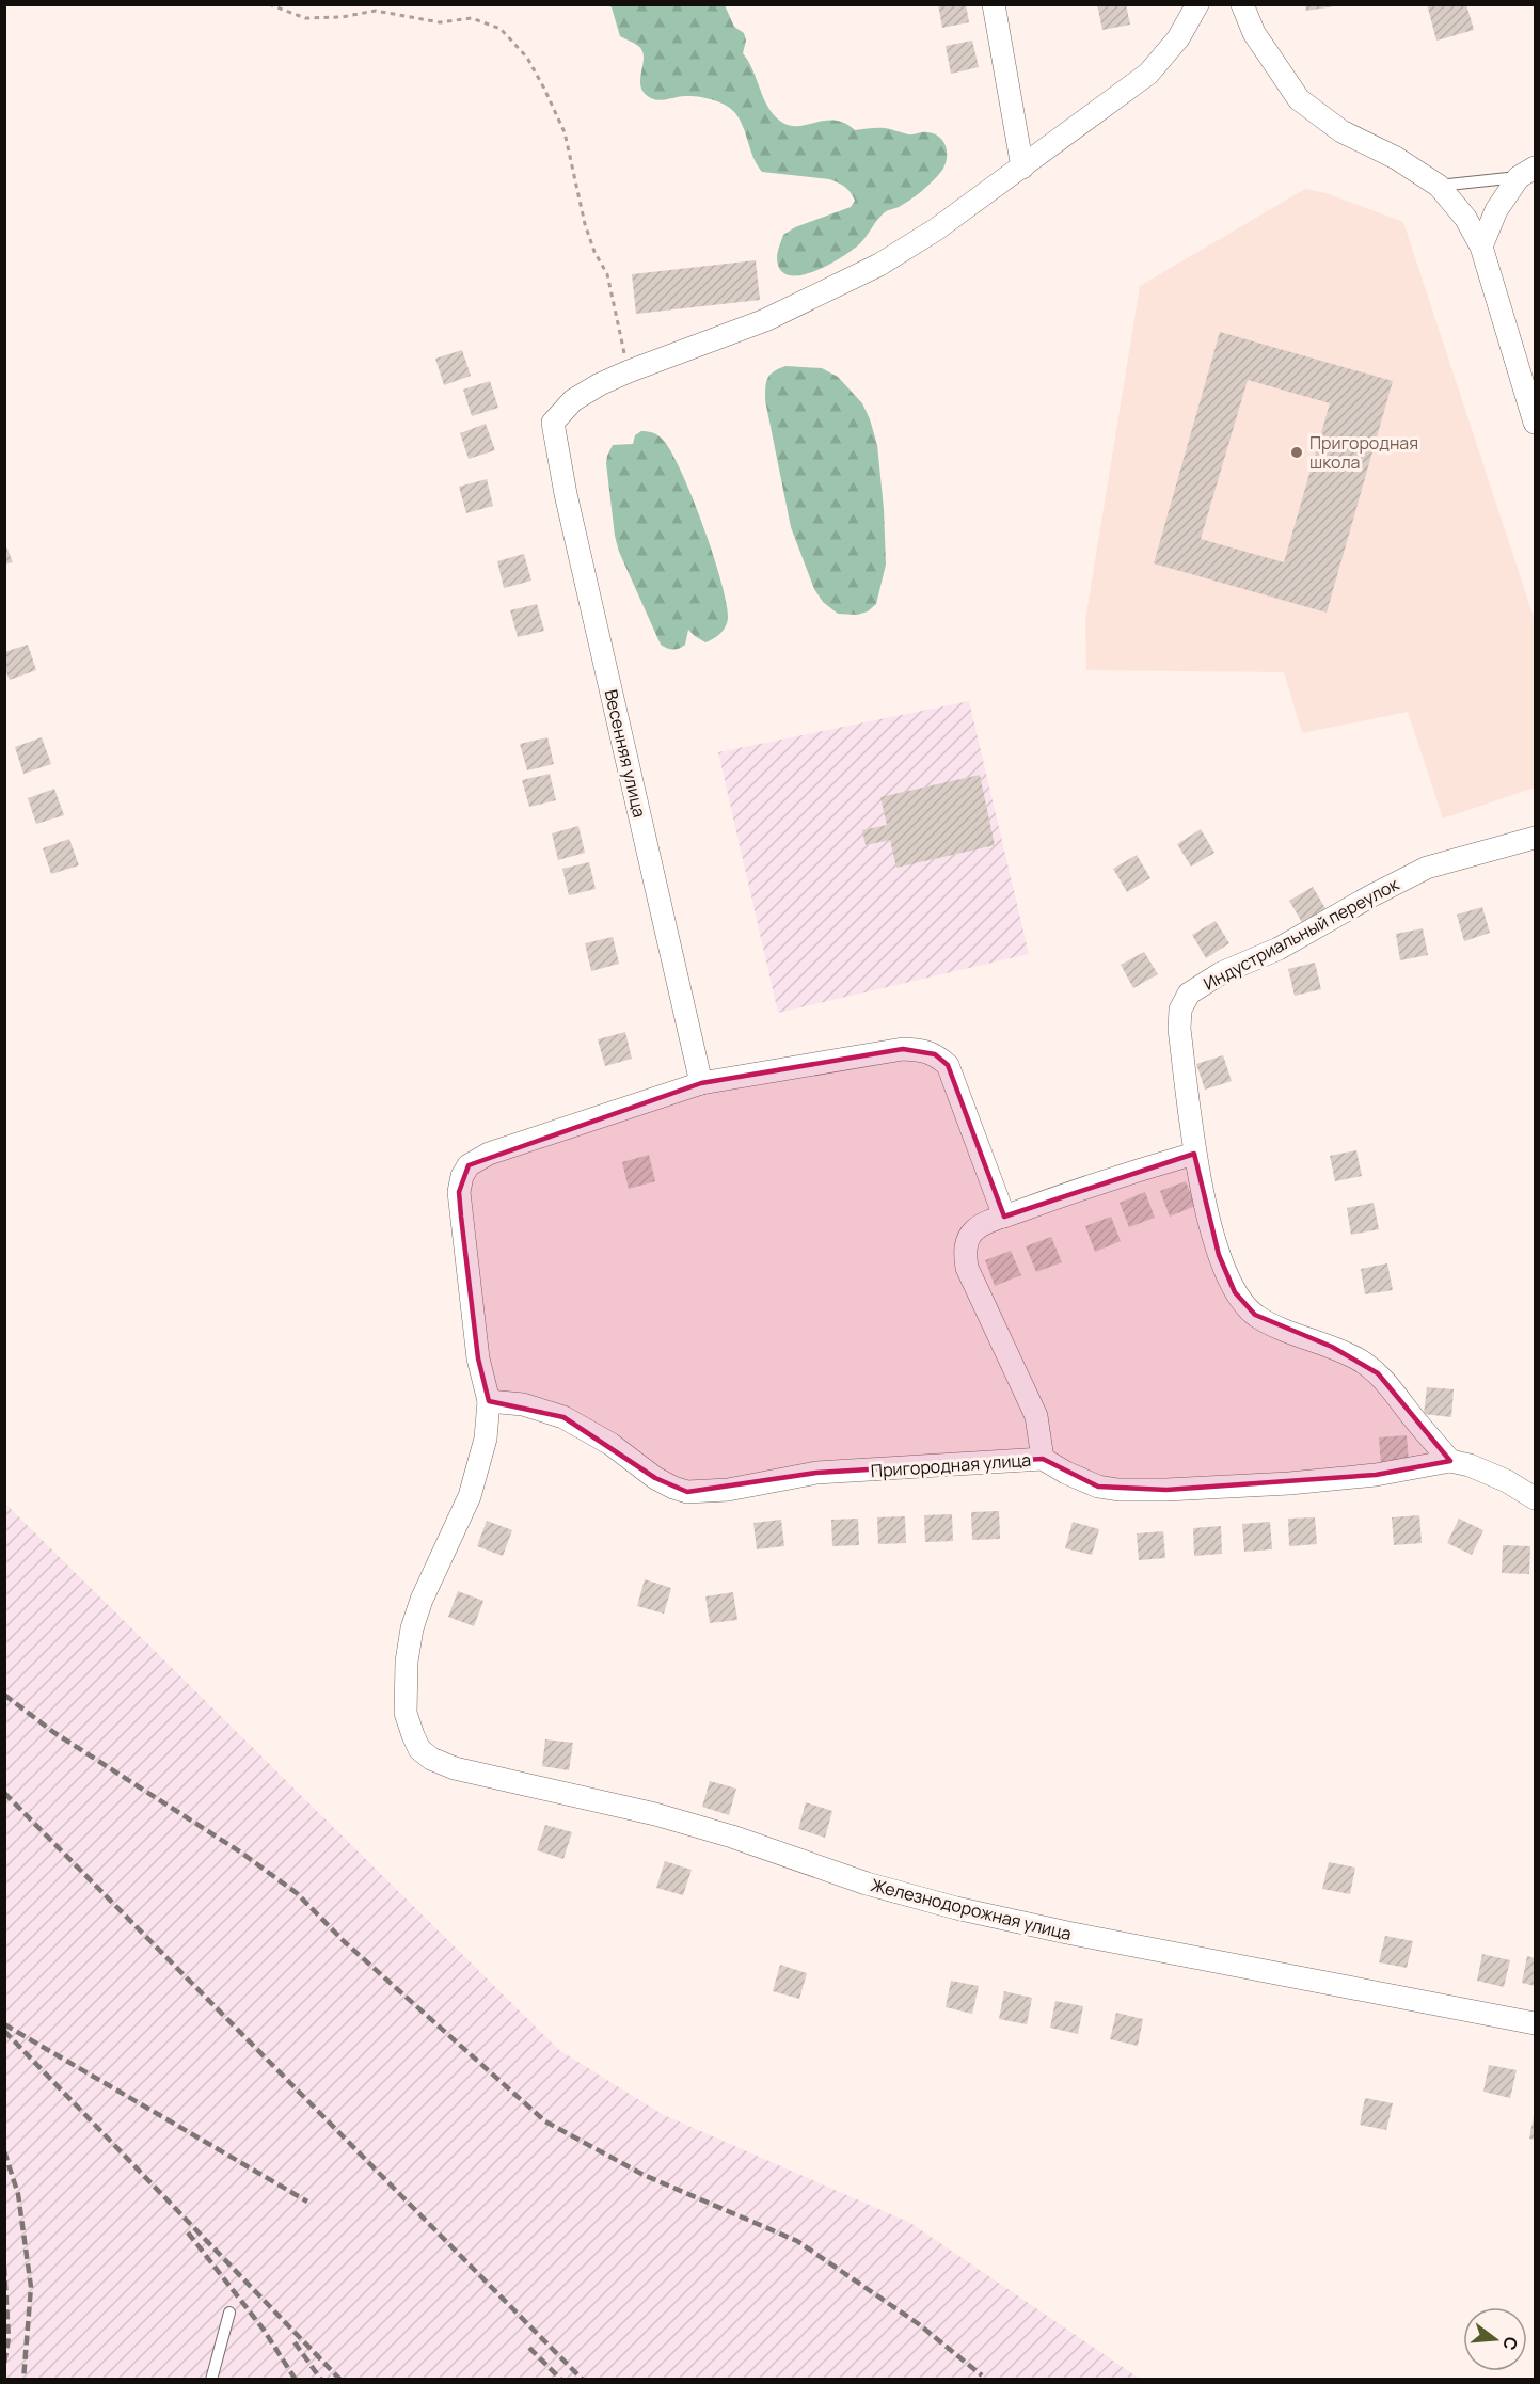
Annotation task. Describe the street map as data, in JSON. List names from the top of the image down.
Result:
{
  "streets": {
    "street": [
      "Весенняя улица",
      "Индустриальный переулок",
      "Пригородная улица",
      "Железнодорожная улица"
    ]
  },
  "crossings": [
    ["Индустриальный переулок", "Пригородная улица"],
    ["Пригородная улица", "Железнодорожная улица"]
  ],
  "places": ["Пригородная школа"],
  "north": "right"
}
